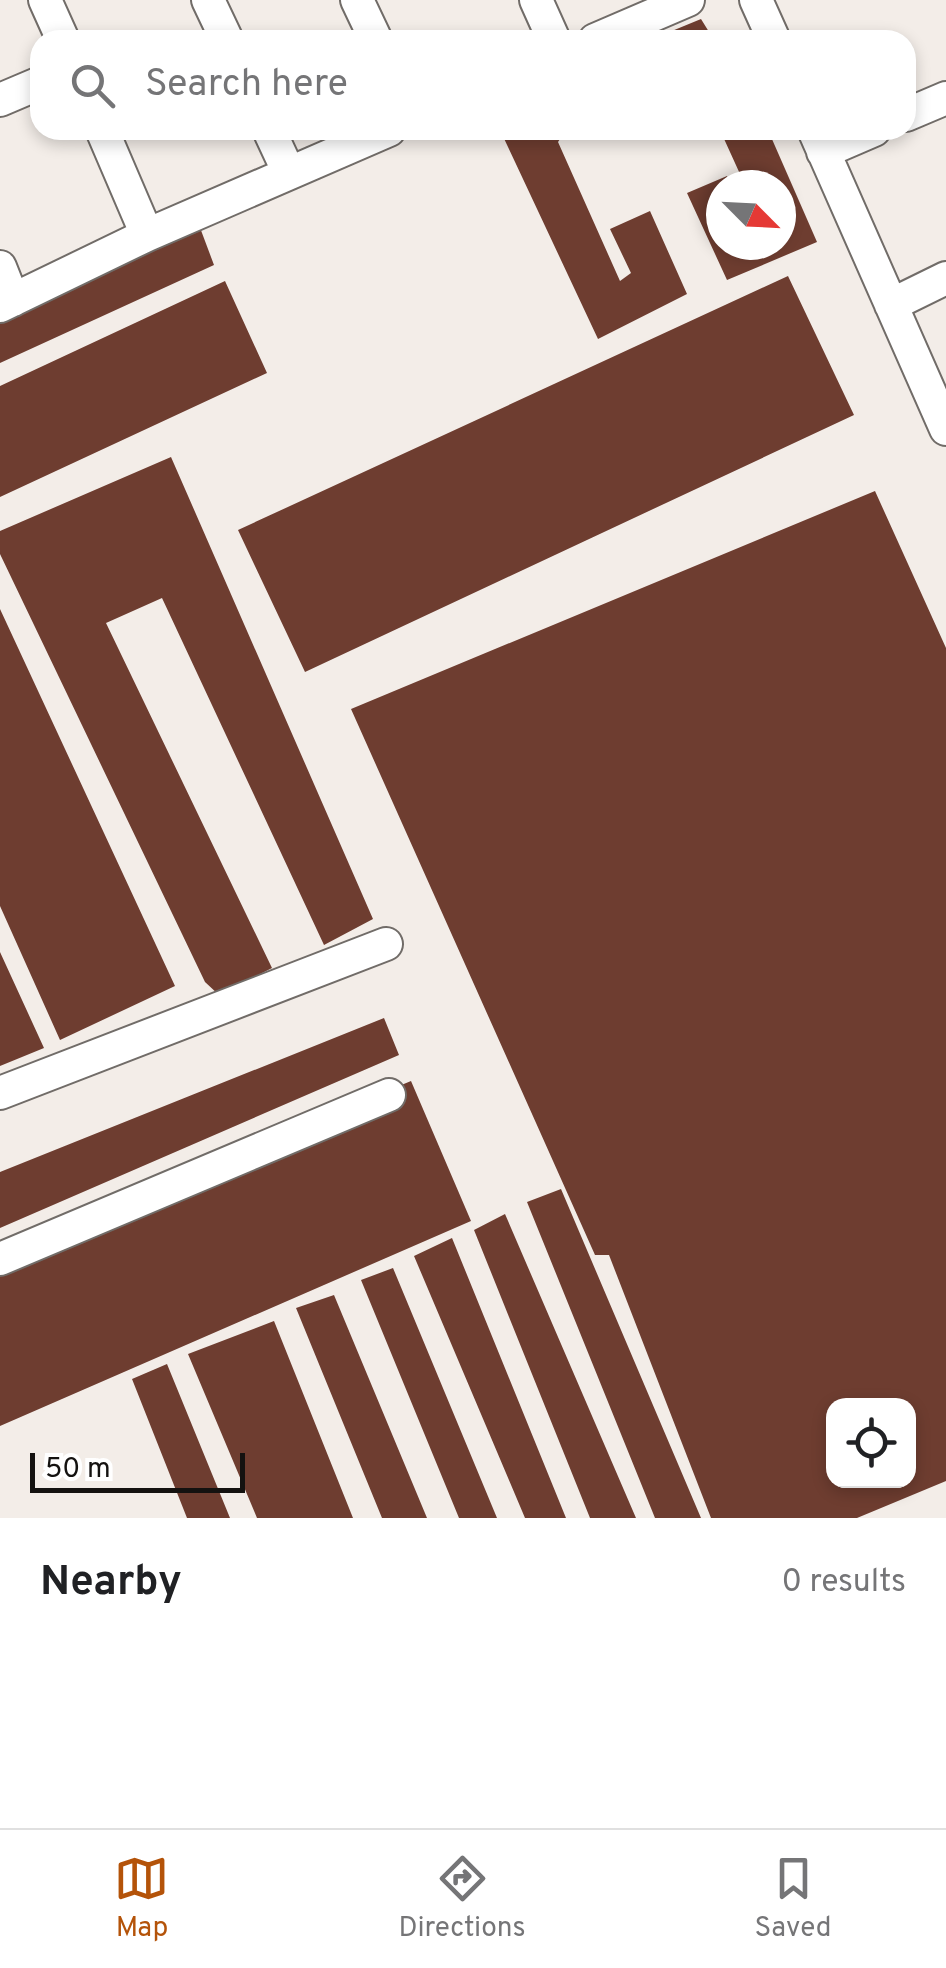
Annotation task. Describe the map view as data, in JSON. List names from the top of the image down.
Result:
{
  "scale_bar": "50 m",
  "north": "bottom right",
  "page": {
    "search": "Search here",
    "scale": "50 m",
    "heading": ["Nearby", "0 results"],
    "nav": ["Map", "Directions", "Saved"]
  }
}
